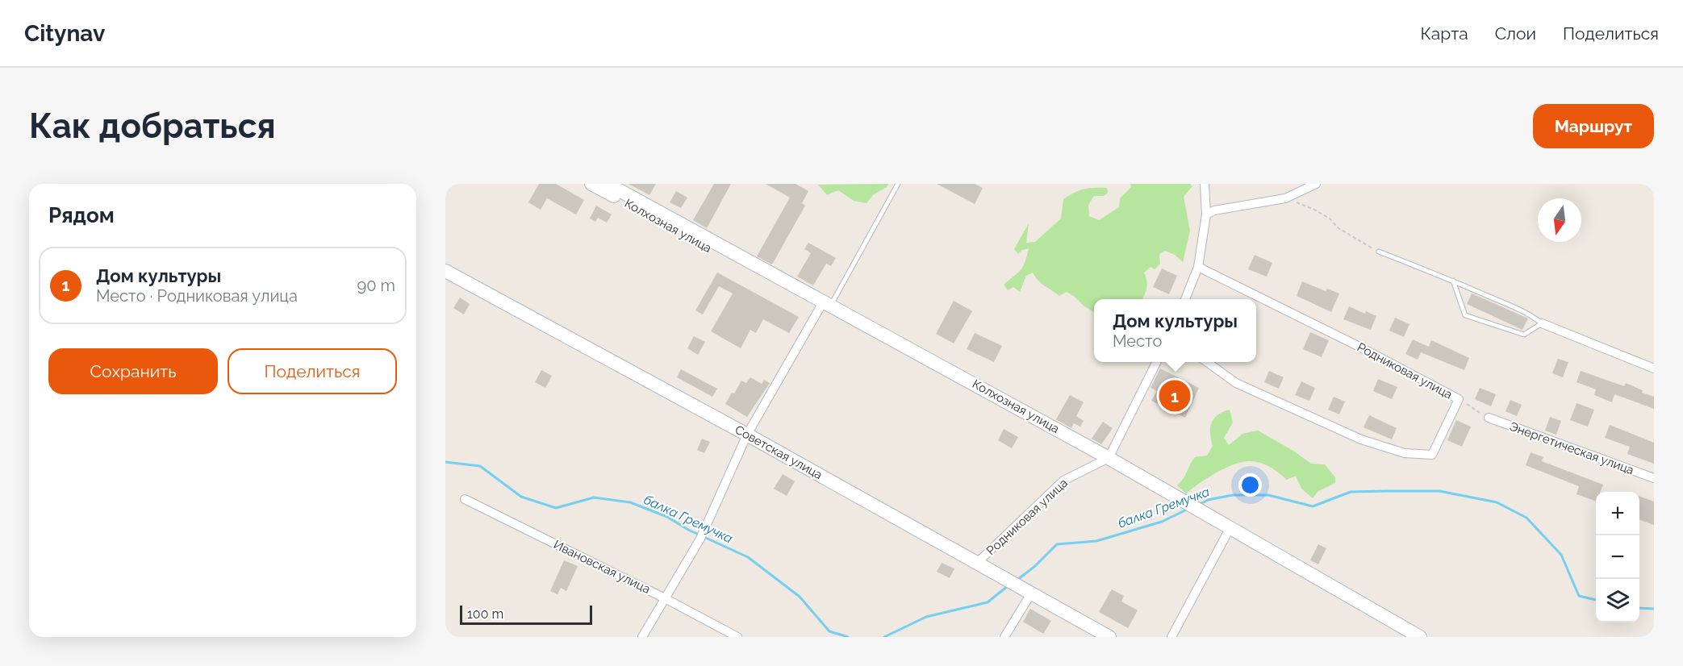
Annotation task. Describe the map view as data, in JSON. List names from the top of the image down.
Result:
{
  "streets": {
    "street": [
      "Колхозная улица",
      "Родниковая улица",
      "Энергетическая улица",
      "Советская улица",
      "Ивановская улица"
    ]
  },
  "crossings": [
    ["Колхозная улица", "Родниковая улица"],
    ["Родниковая улица", "Советская улица"]
  ],
  "water": ["балка Гремучка"],
  "scale_bar": "100 m",
  "north": "bottom",
  "page": {
    "header": "Citynav",
    "nav": ["Карта", "Слои", "Поделиться"],
    "buttons": [
      "Маршрут",
      ["Сохранить", "Поделиться"]
    ],
    "title": "Как добраться",
    "heading": "Рядом",
    "list": [
      {
        "mark": "1",
        "name": "Дом культуры",
        "note": "Место · Родниковая улица",
        "value": "90 m"
      }
    ],
    "popup": ["Дом культуры", "Место"],
    "pins": "1",
    "map_buttons": ["+", "−"],
    "scale": "100 m"
  }
}
